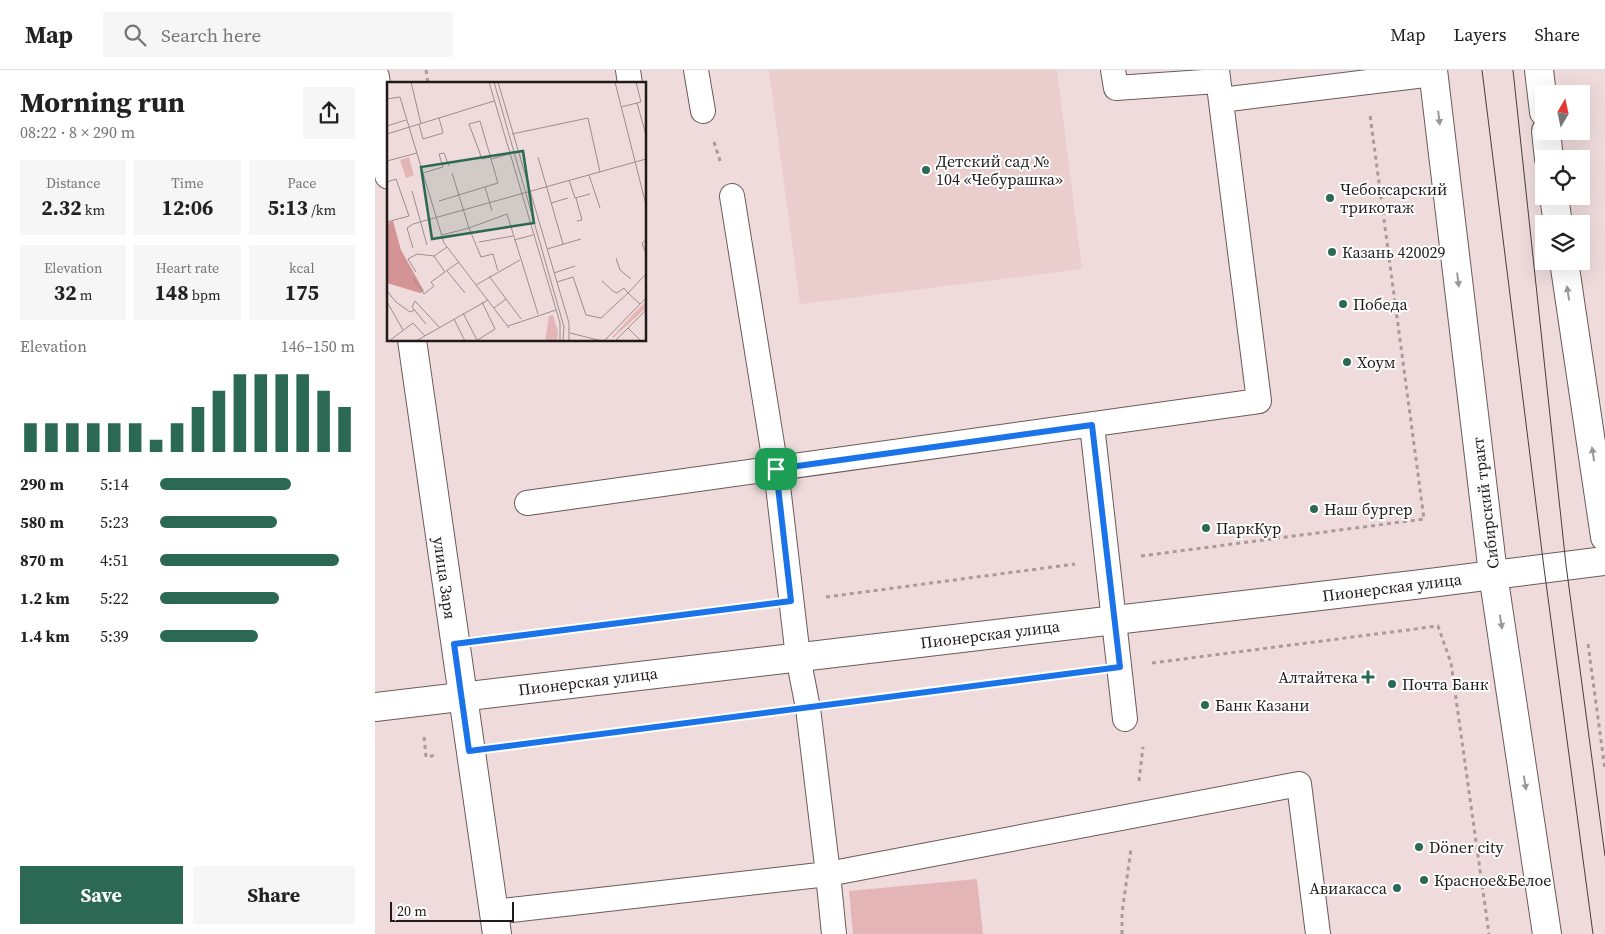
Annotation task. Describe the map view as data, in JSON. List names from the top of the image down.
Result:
{
  "streets": {
    "street": ["Сибирский тракт", "улица Заря", "Пионерская улица"]
  },
  "crossings": [
    ["Сибирский тракт", "Пионерская улица"],
    ["улица Заря", "Пионерская улица"]
  ],
  "places": {
    "other": [
      "Детский сад № 104 «Чебурашка»",
      "Чебоксарский трикотаж",
      "Казань 420029",
      "Победа",
      "Хоум",
      "Наш бургер",
      "ПаркКур",
      "Почта Банк",
      "Банк Казани",
      "Döner city",
      "Красное&Белое",
      "Авиакасса"
    ],
    "health": ["Алтайтека"]
  },
  "scale_bar": "20 m",
  "north": "top",
  "page": {
    "header": "Map",
    "search": "Search here",
    "nav": ["Map", "Layers", "Share"],
    "heading": ["Morning run", "08:22 · 8 × 290 m"],
    "stats": [
      ["Distance", "2.32 km"],
      ["Time", "12:06"],
      ["Pace", "5:13 /km"],
      ["Elevation", "32 m"],
      ["Heart rate", "148 bpm"],
      ["kcal", "175"]
    ],
    "chart": ["Elevation", "146–150 m"],
    "list": [
      {
        "name": "290 m",
        "note": "5:14"
      },
      {
        "name": "580 m",
        "note": "5:23"
      },
      {
        "name": "870 m",
        "note": "4:51"
      },
      {
        "name": "1.2 km",
        "note": "5:22"
      },
      {
        "name": "1.4 km",
        "note": "5:39"
      }
    ],
    "buttons": ["Save", "Share"],
    "scale": "20 m"
  }
}
